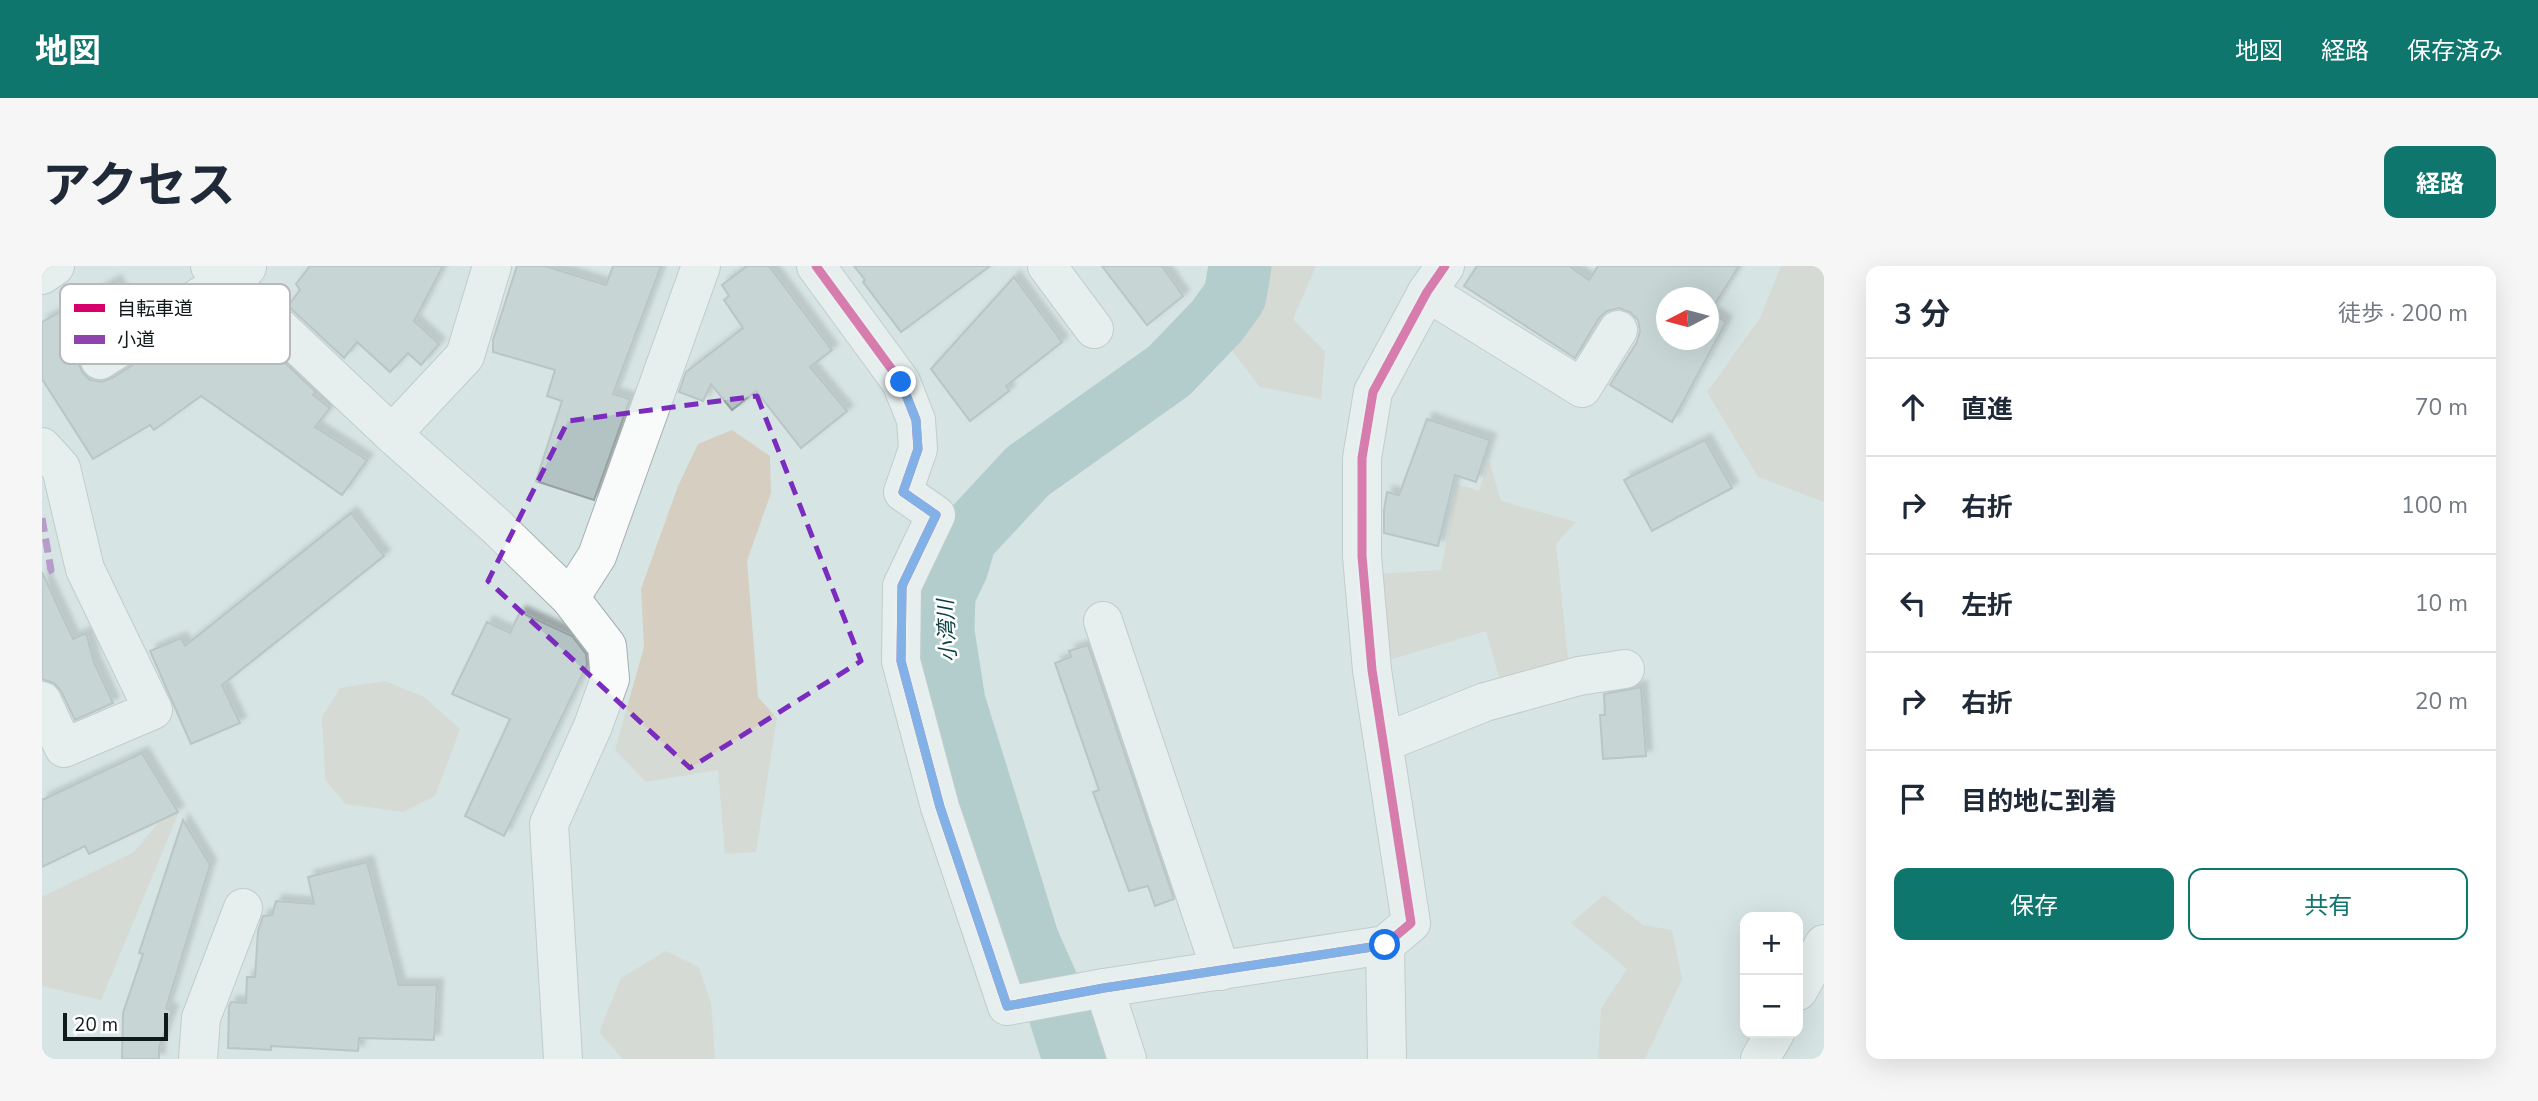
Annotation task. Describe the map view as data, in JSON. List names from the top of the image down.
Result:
{
  "water": ["小湾川"],
  "legend": ["自転車道", "小道"],
  "scale_bar": "20 m",
  "north": "left",
  "page": {
    "header": "地図",
    "nav": ["地図", "経路", "保存済み"],
    "title": "アクセス",
    "buttons": [
      "経路",
      ["保存", "共有"]
    ],
    "heading": ["3 分", "徒歩 · 200 m"],
    "list": [
      ["直進", "70 m"],
      ["右折", "100 m"],
      ["左折", "10 m"],
      ["右折", "20 m"],
      "目的地に到着"
    ],
    "map_buttons": ["+", "−"],
    "scale": "20 m"
  }
}
